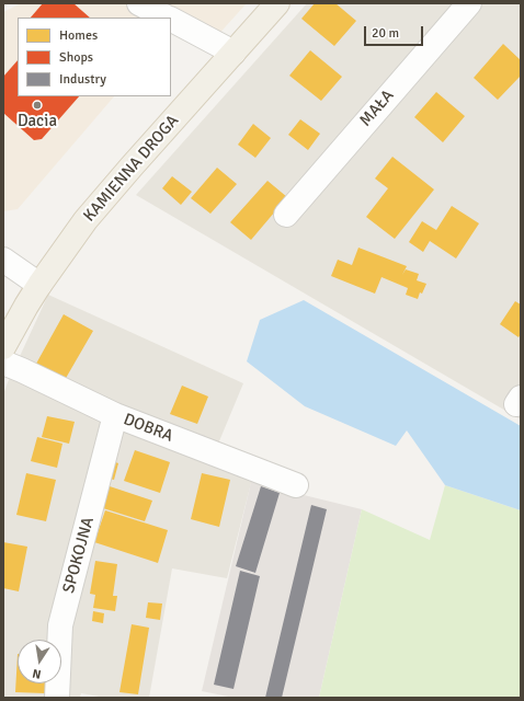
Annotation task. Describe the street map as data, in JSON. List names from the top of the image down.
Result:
{
  "streets": {
    "main road": ["KAMIENNA DROGA"],
    "street": ["MAŁA", "DOBRA", "SPOKOJNA"]
  },
  "crossings": [
    ["DOBRA", "SPOKOJNA"]
  ],
  "places": ["Dacia"],
  "legend": ["Homes", "Shops", "Industry"],
  "scale_bar": "20 m",
  "north": "bottom"
}
